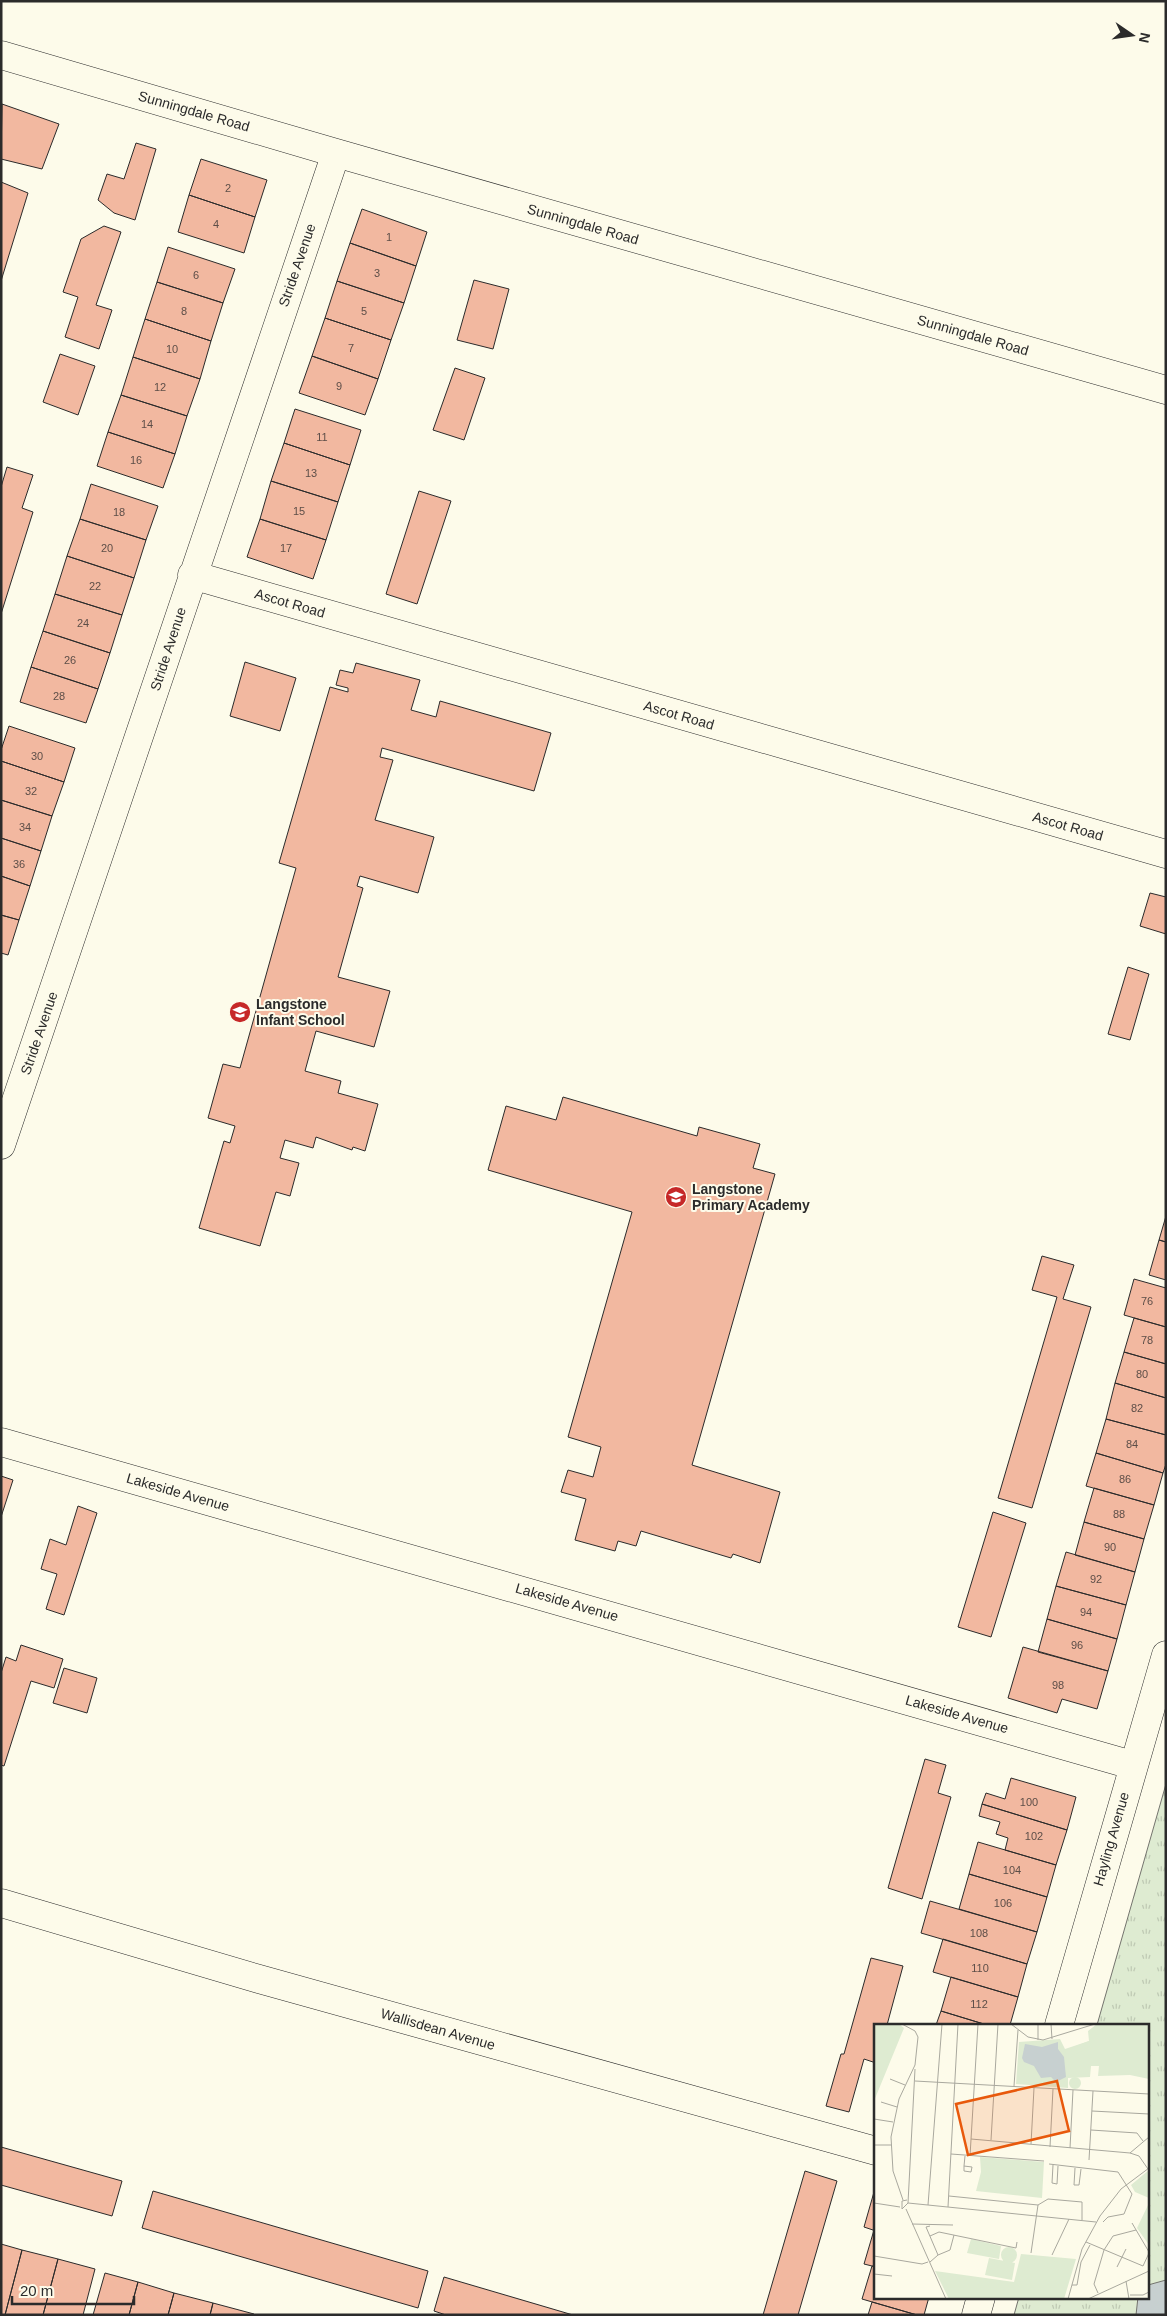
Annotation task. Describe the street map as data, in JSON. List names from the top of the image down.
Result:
{
  "streets": {
    "street": [
      "Sunningdale Road",
      "Stride Avenue",
      "Ascot Road",
      "Lakeside Avenue",
      "Hayling Avenue",
      "Wallisdean Avenue"
    ]
  },
  "crossings": [
    ["Sunningdale Road", "Stride Avenue"],
    ["Stride Avenue", "Ascot Road"],
    ["Lakeside Avenue", "Hayling Avenue"]
  ],
  "places": {
    "school or university": ["Langstone Infant School", "Langstone Primary Academy"]
  },
  "house_numbers": [
    "2",
    "4",
    "1",
    "3",
    "6",
    "8",
    "5",
    "7",
    "10",
    "9",
    "12",
    "14",
    "11",
    "16",
    "13",
    "15",
    "18",
    "20",
    "17",
    "22",
    "24",
    "26",
    "28",
    "30",
    "32",
    "34",
    "36",
    "76",
    "78",
    "80",
    "82",
    "84",
    "86",
    "88",
    "90",
    "92",
    "94",
    "96",
    "98",
    "100",
    "102",
    "104",
    "106",
    "108",
    "110",
    "112"
  ],
  "scale_bar": "20 m",
  "north": "right"
}
